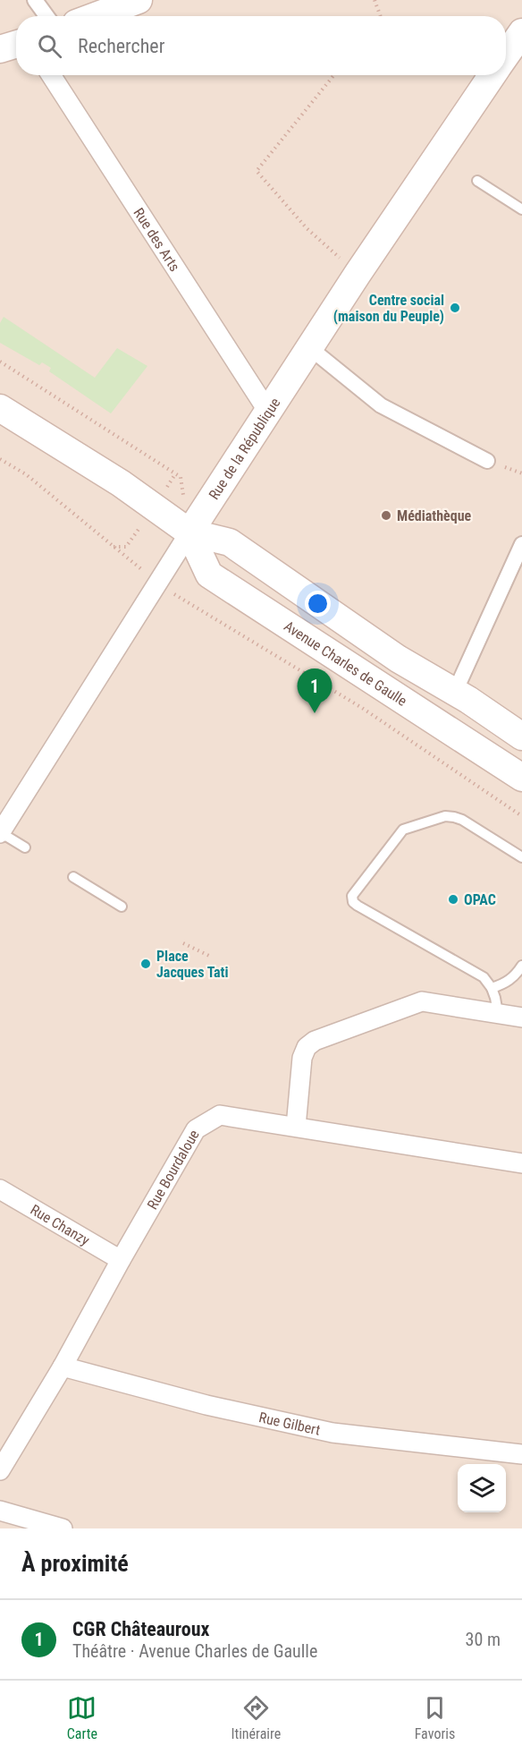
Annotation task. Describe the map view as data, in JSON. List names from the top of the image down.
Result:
{
  "streets": {
    "main road": ["Rue de la République", "Avenue Charles de Gaulle"],
    "street": [
      "Rue des Arts",
      "Rue Bourdaloue",
      "Rue Chanzy",
      "Rue Gilbert"
    ]
  },
  "crossings": [
    ["Rue des Arts", "Rue de la République"],
    ["Rue de la République", "Avenue Charles de Gaulle"],
    ["Rue Bourdaloue", "Rue Chanzy"],
    ["Rue Bourdaloue", "Rue Gilbert"]
  ],
  "places": [
    "Centre social (maison du Peuple)",
    "Médiathèque",
    "OPAC",
    "Place Jacques Tati"
  ],
  "page": {
    "search": "Rechercher",
    "pins": "1",
    "heading": "À proximité",
    "list": [
      {
        "mark": "1",
        "name": "CGR Châteauroux",
        "note": "Théâtre · Avenue Charles de Gaulle",
        "value": "30 m"
      }
    ],
    "nav": ["Carte", "Itinéraire", "Favoris"]
  }
}
